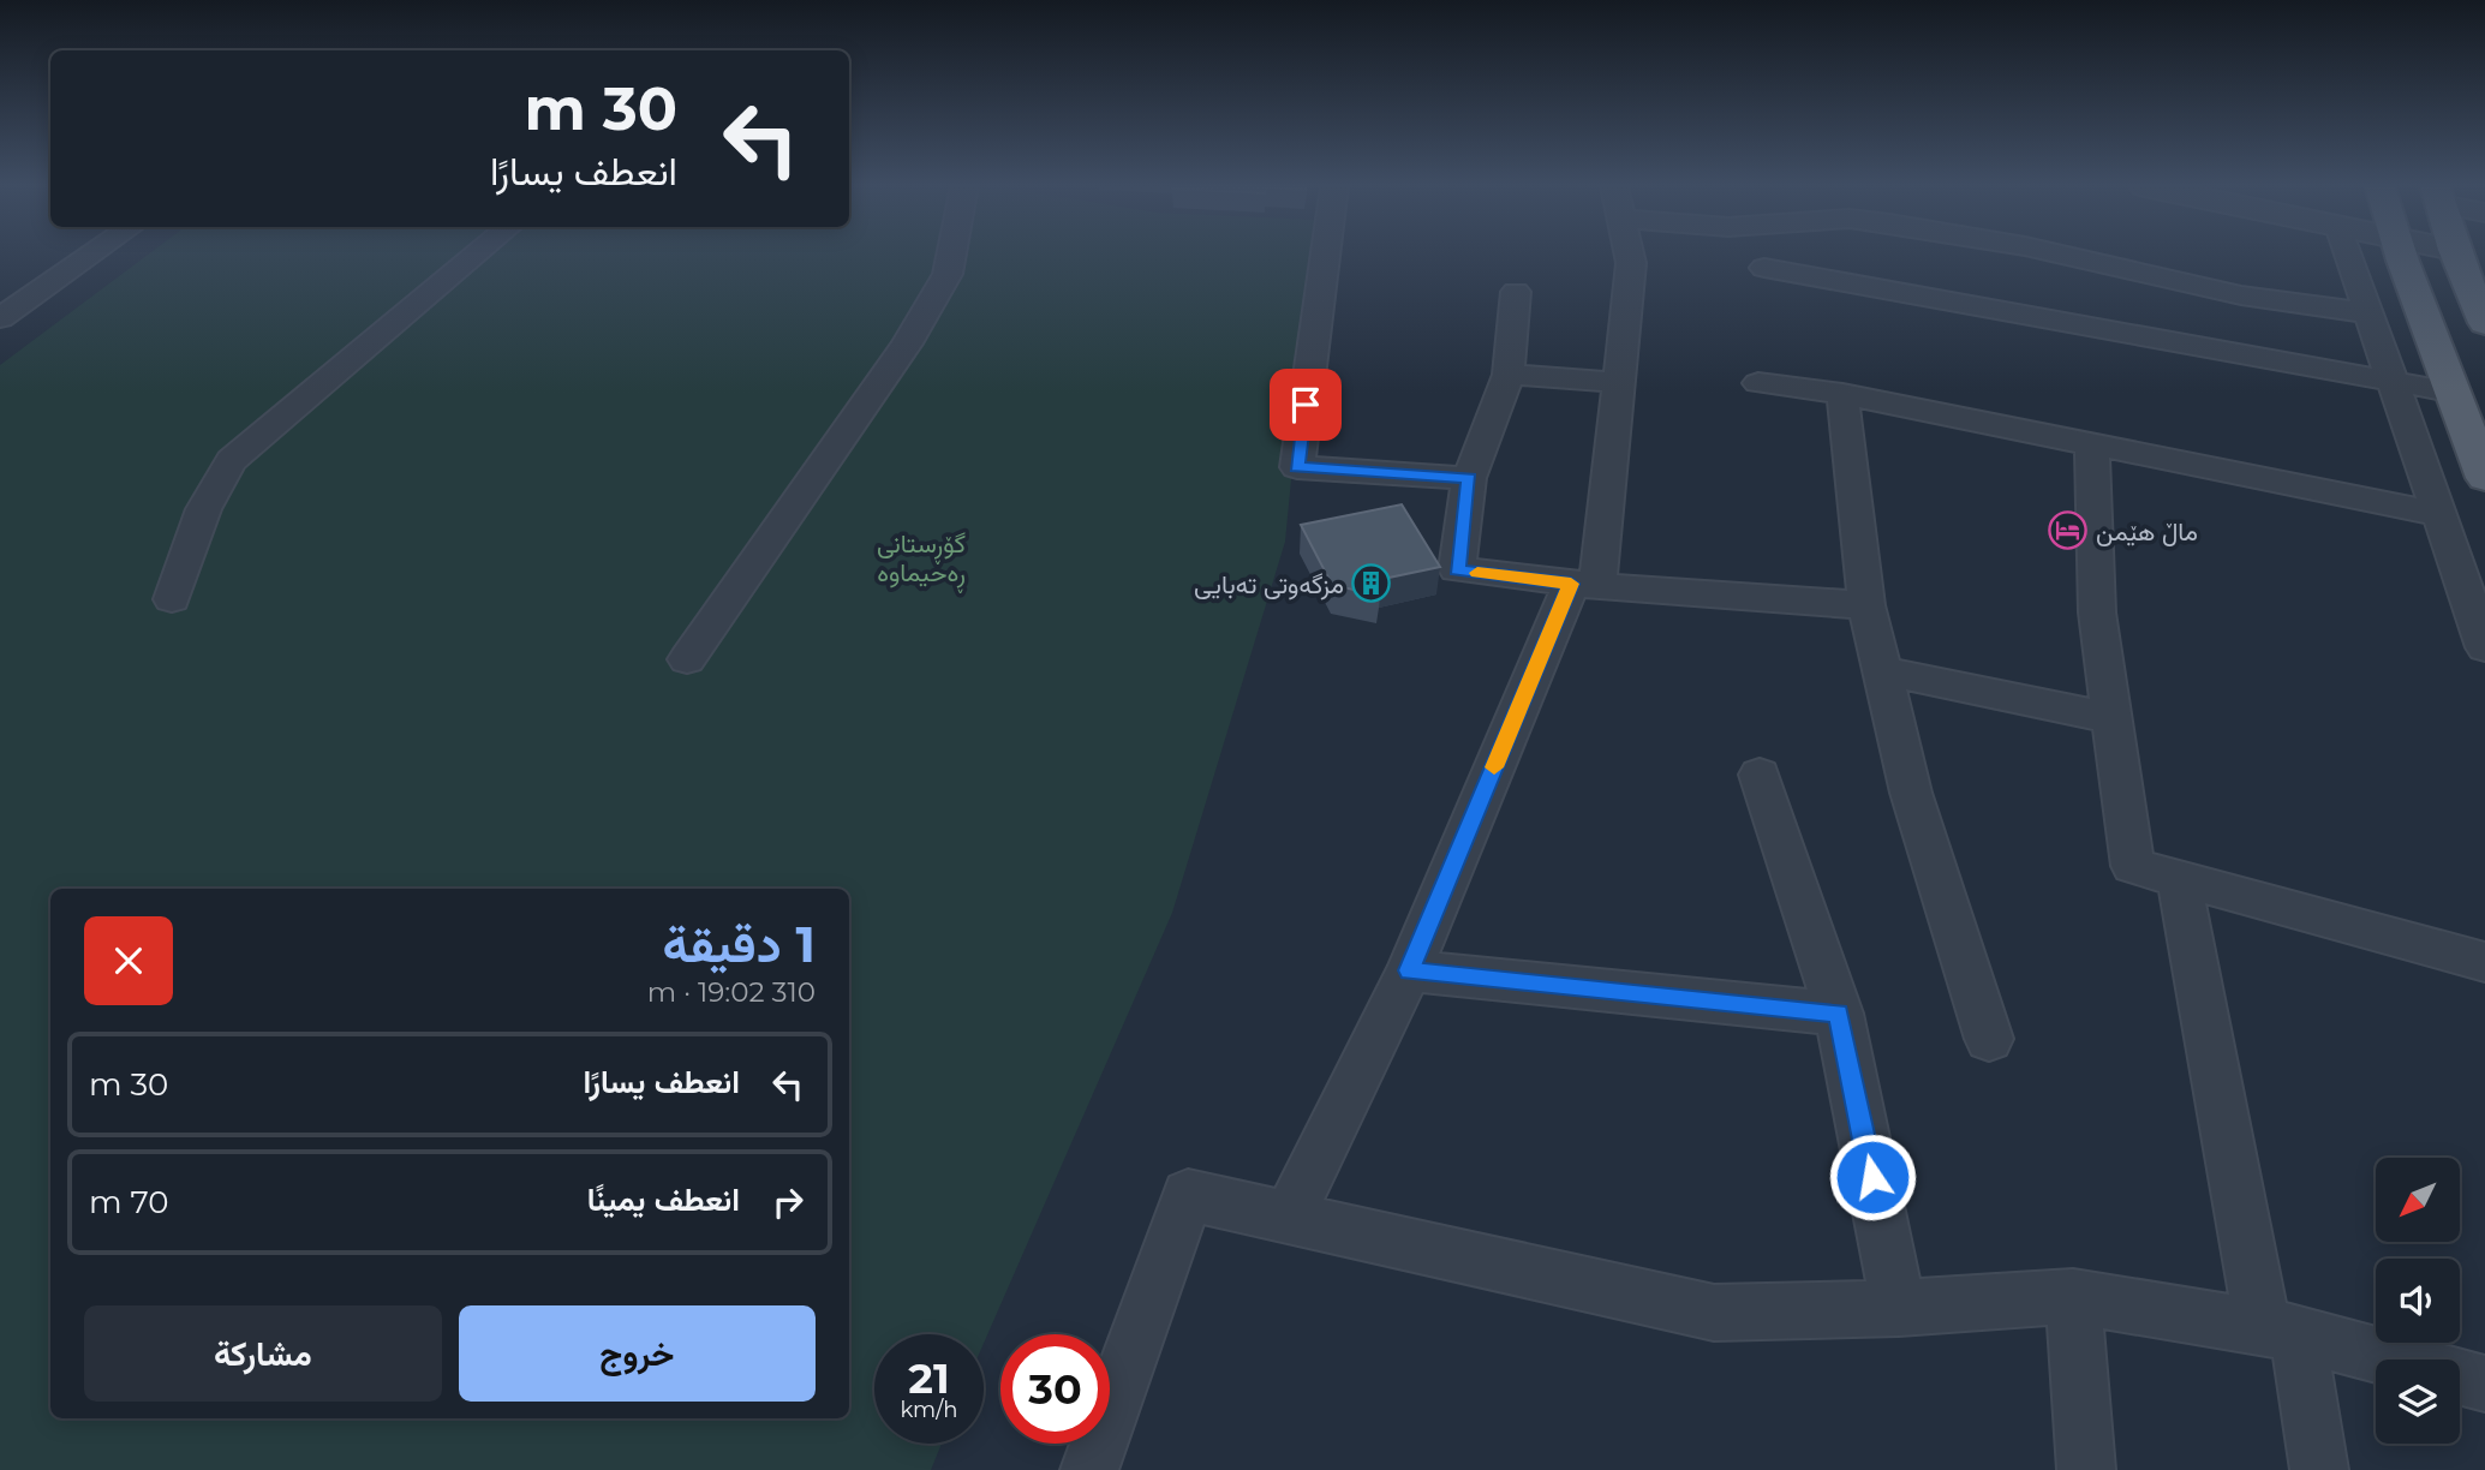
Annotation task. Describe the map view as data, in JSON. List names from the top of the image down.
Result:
{
  "parks": ["گۆڕستانی ڕەحیماوە"],
  "places": {
    "hotel": ["ماڵ هێمن"],
    "building": ["مزگەوتی تەبایی"]
  },
  "north": "bottom left",
  "page": {
    "turn": ["30 m", "انعطف يسارًا"],
    "heading": ["1 دقيقة", "310 m · 19:02"],
    "list": [
      {
        "name": "انعطف يسارًا",
        "value": "30 m"
      },
      {
        "name": "انعطف يمينًا",
        "value": "70 m"
      }
    ],
    "buttons": ["خروج", "مشاركة"],
    "speed": "21 km/h",
    "limit": "30"
  }
}
